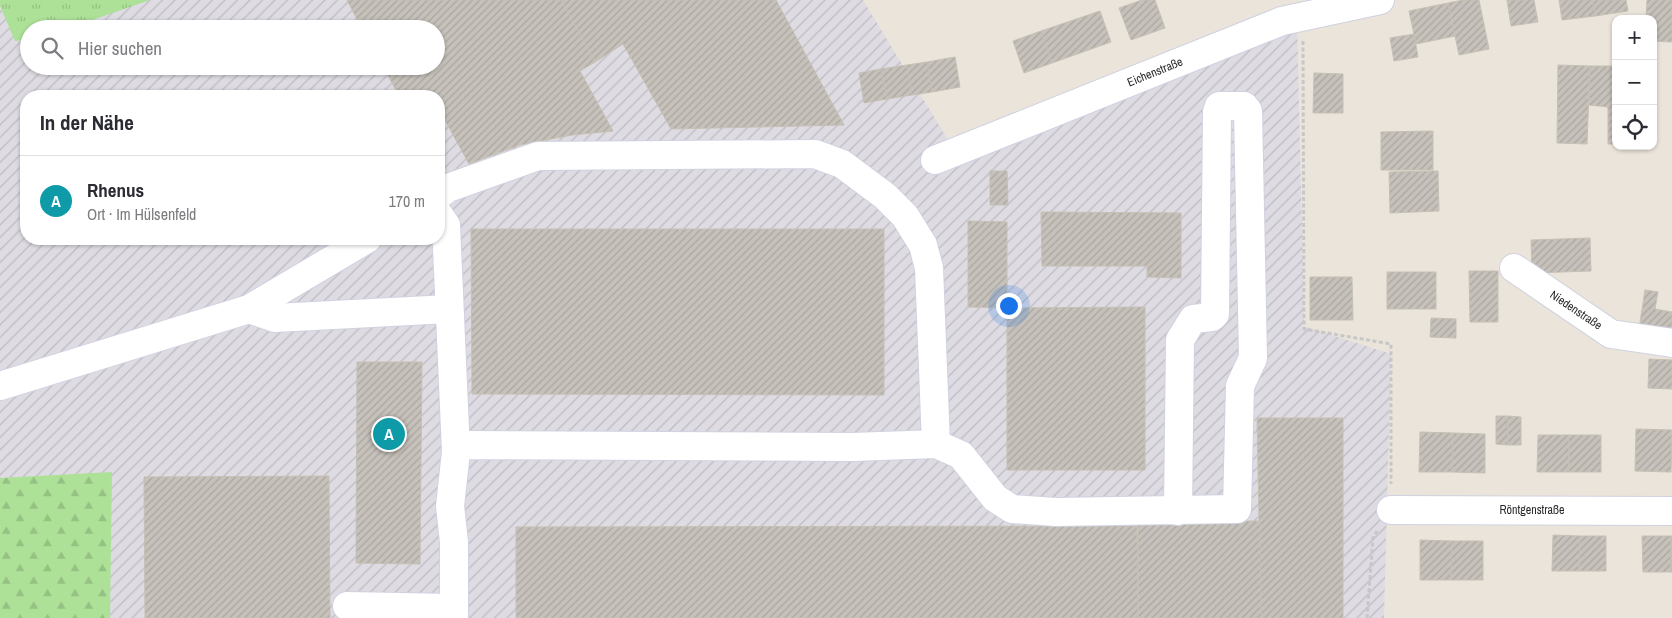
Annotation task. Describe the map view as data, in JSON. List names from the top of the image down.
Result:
{
  "streets": {
    "street": ["Eichenstraße", "Niedenstraße", "Röntgenstraße"]
  },
  "page": {
    "map_buttons": ["+", "−"],
    "search": "Hier suchen",
    "heading": "In der Nähe",
    "list": [
      {
        "mark": "A",
        "name": "Rhenus",
        "note": "Ort · Im Hülsenfeld",
        "value": "170 m"
      }
    ],
    "pins": "A"
  }
}
